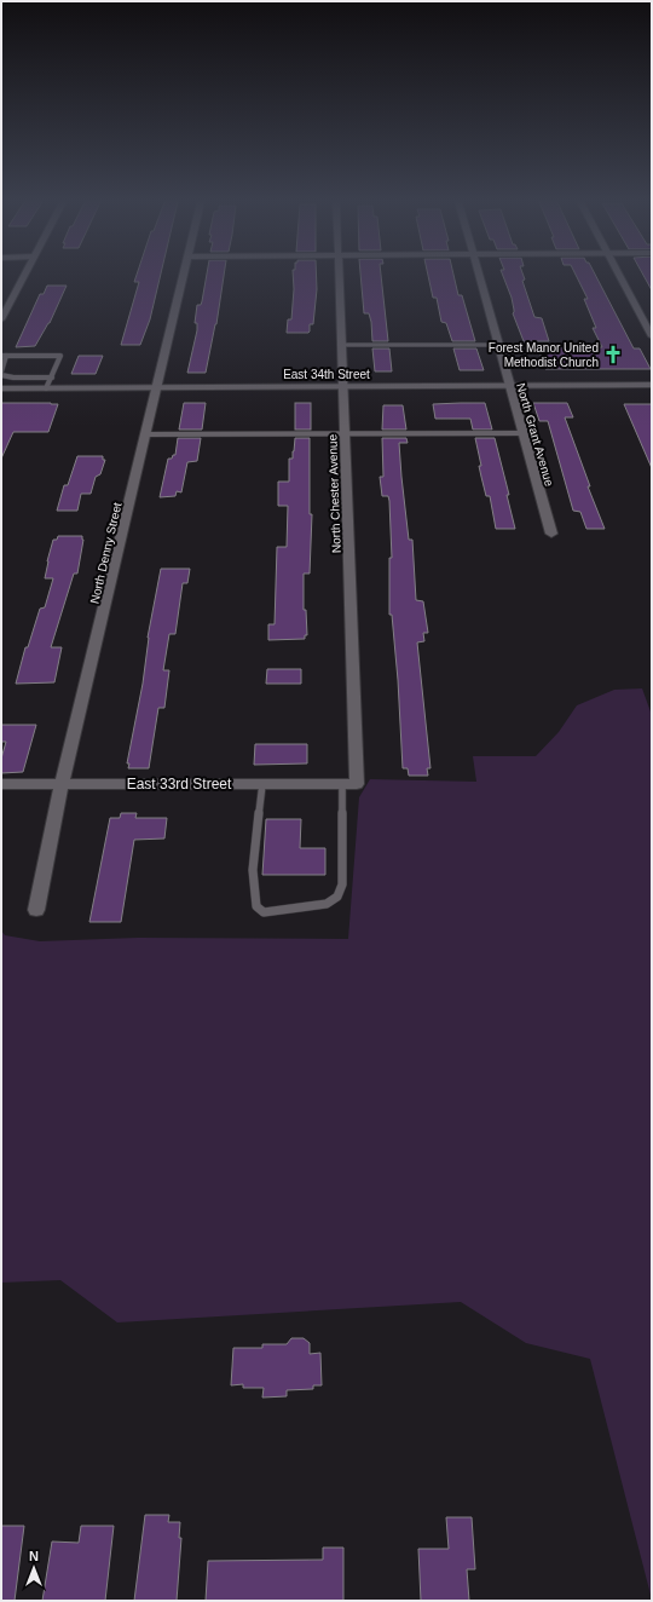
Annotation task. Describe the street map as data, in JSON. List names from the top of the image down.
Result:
{
  "streets": {
    "street": [
      "East 34th Street",
      "North Grant Avenue",
      "North Chester Avenue",
      "North Denny Street",
      "East 33rd Street"
    ]
  },
  "crossings": [
    ["East 34th Street", "North Grant Avenue"],
    ["East 34th Street", "North Chester Avenue"],
    ["East 34th Street", "North Denny Street"],
    ["North Chester Avenue", "East 33rd Street"],
    ["North Denny Street", "East 33rd Street"]
  ],
  "places": {
    "church": ["Forest Manor United Methodist Church"]
  },
  "north": "top"
}
